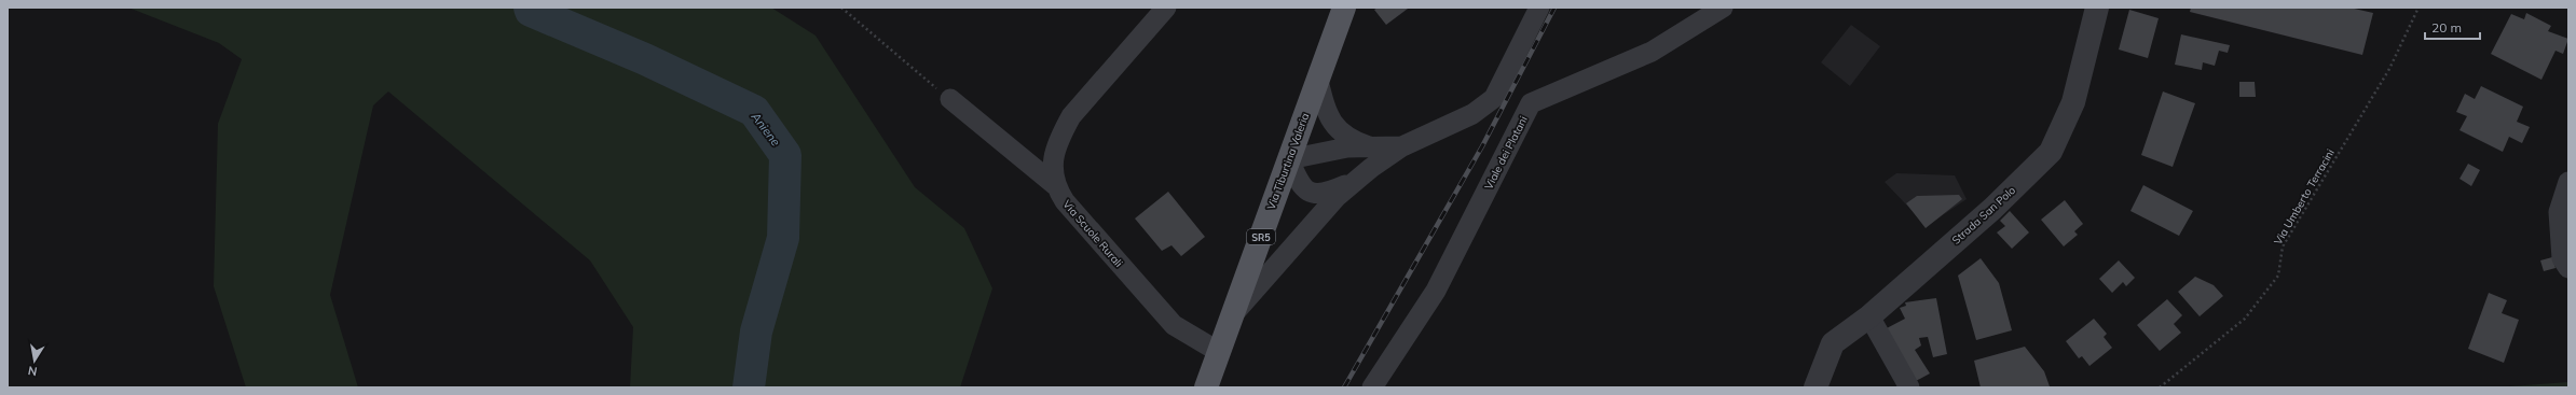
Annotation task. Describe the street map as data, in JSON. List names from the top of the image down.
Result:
{
  "streets": {
    "main road": ["Via Tiburtina Valeria", "SR5"],
    "street": ["Viale dei Platani", "Strada San Polo", "Via Scuole Rurali"],
    "path": ["Via Umberto Terracini"]
  },
  "crossings": [
    ["Via Tiburtina Valeria", "Via Scuole Rurali"]
  ],
  "water": ["Aniene"],
  "scale_bar": "20 m",
  "north": "bottom"
}
